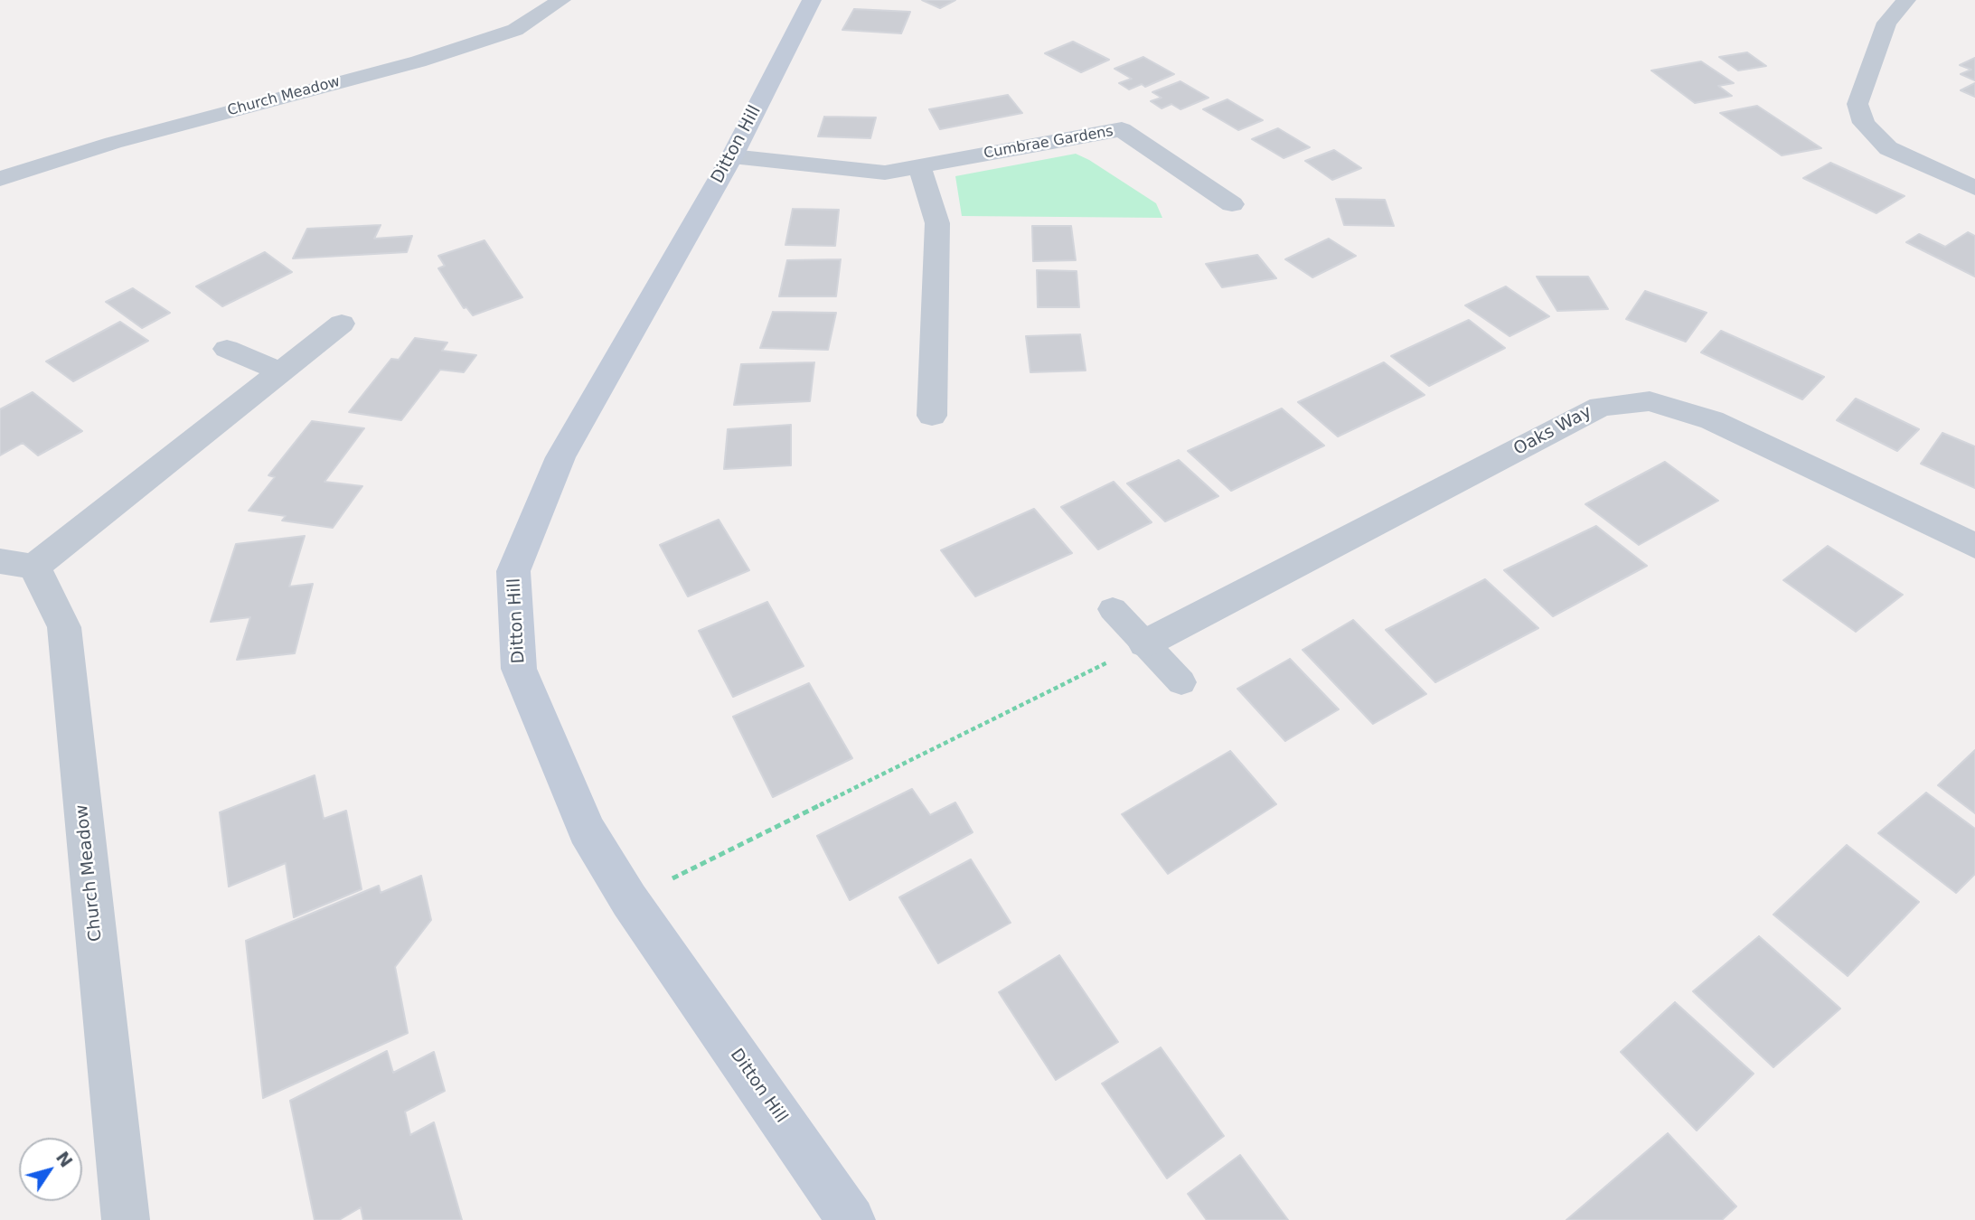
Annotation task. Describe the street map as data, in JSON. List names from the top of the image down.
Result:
{
  "streets": {
    "street": [
      "Church Meadow",
      "Cumbrae Gardens",
      "Ditton Hill",
      "Oaks Way"
    ]
  },
  "crossings": [
    ["Cumbrae Gardens", "Ditton Hill"]
  ],
  "north": "top right"
}
